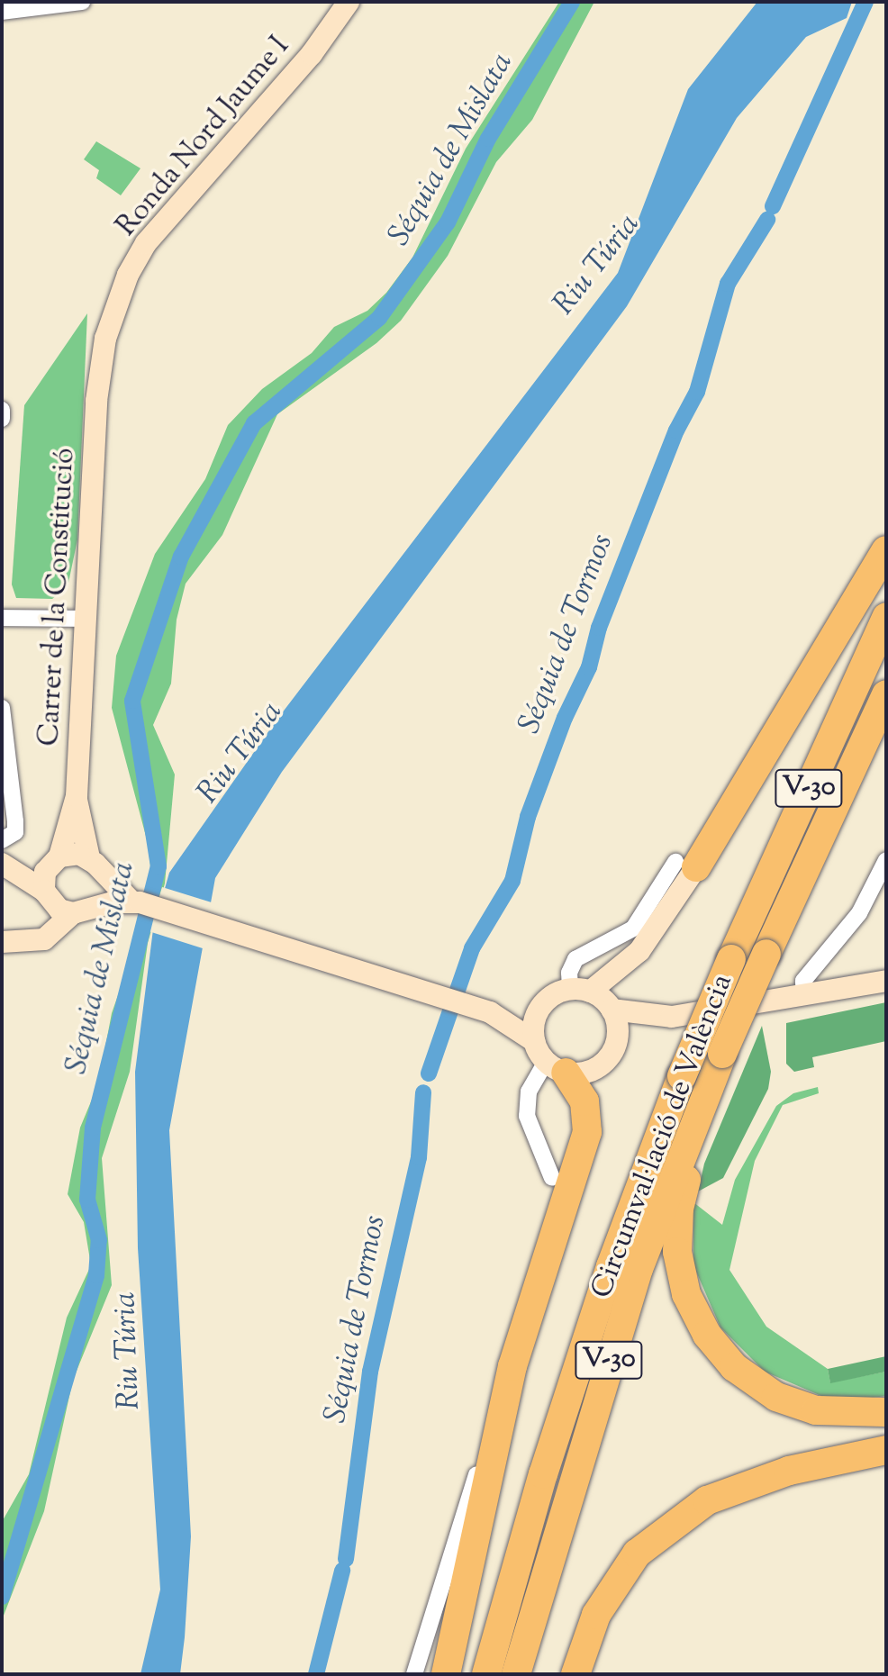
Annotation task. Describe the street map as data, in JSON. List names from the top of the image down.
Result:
{
  "streets": {
    "highway": ["V-30", "Circumval·lació de València"],
    "main road": ["Ronda Nord Jaume I", "Carrer de la Constitució"]
  },
  "crossings": [
    ["Ronda Nord Jaume I", "Carrer de la Constitució"]
  ],
  "water": ["Séquia de Mislata", "Riu Túria", "Séquia de Tormos"]
}
